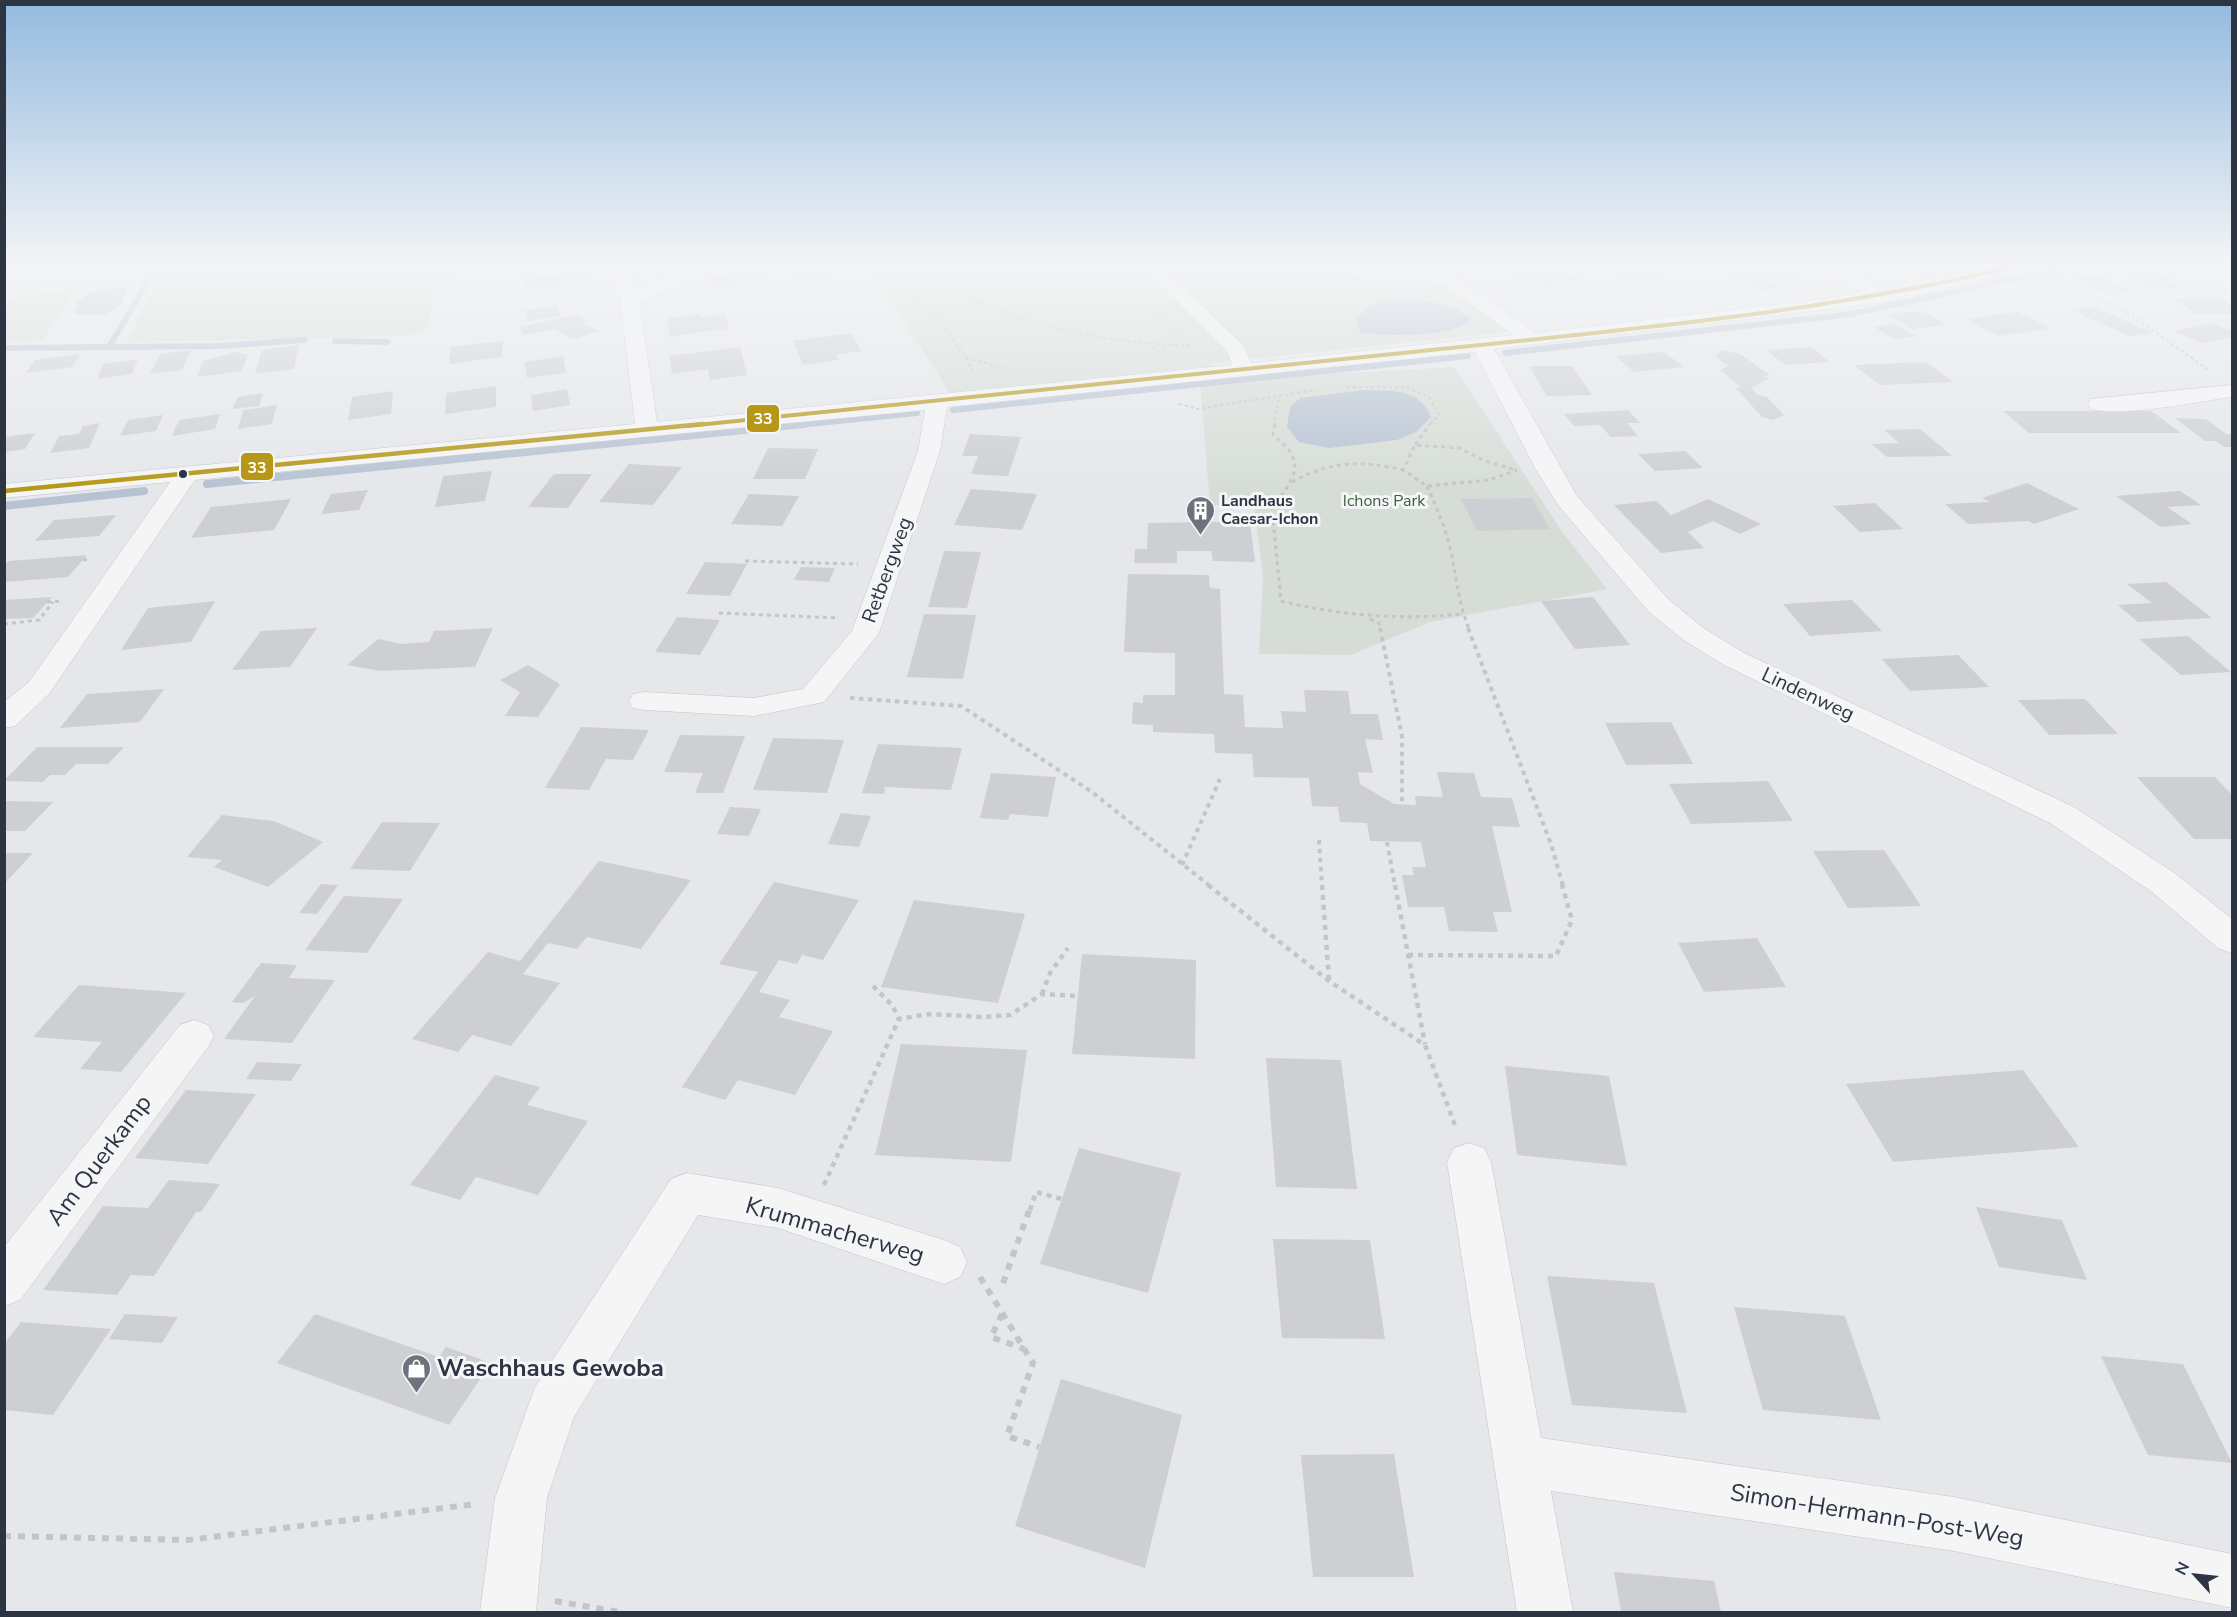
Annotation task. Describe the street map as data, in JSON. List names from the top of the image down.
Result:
{
  "streets": {
    "street": [
      "Retbergweg",
      "Lindenweg",
      "Am Querkamp",
      "Krummacherweg",
      "Simon-Hermann-Post-Weg"
    ]
  },
  "parks": ["Ichons Park"],
  "places": {
    "building": ["Landhaus Caesar-Ichon"],
    "shop": ["Waschhaus Gewoba"]
  },
  "lines": ["transit line 33"],
  "north": "top left"
}
